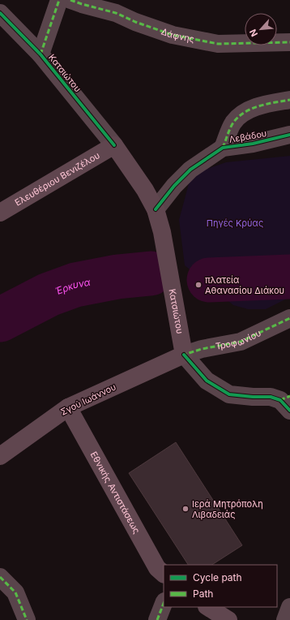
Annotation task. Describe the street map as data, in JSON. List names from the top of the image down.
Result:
{
  "streets": {
    "main road": [
      "Κατσιώτου",
      "Ελευθέριου Βενιζέλου",
      "Σγού Ιωάννου",
      "Εθνικής Αντιστάσεως"
    ],
    "street": ["Δάφνης", "Λεβάδου", "Τροφωνίου"]
  },
  "crossings": [
    ["Κατσιώτου", "Λεβάδου"],
    ["Κατσιώτου", "Ελευθέριου Βενιζέλου"],
    ["Κατσιώτου", "Τροφωνίου"],
    ["Κατσιώτου", "Σγού Ιωάννου"],
    ["Τροφωνίου", "Σγού Ιωάννου"],
    ["Σγού Ιωάννου", "Εθνικής Αντιστάσεως"]
  ],
  "water": ["Έρκυνα"],
  "parks": ["Πηγές Κρύας"],
  "places": ["πλατεία Αθανασίου Διάκου", "Ιερά Μητρόπολη Λιβαδειάς"],
  "legend": ["Cycle path", "Path"],
  "north": "bottom left"
}
